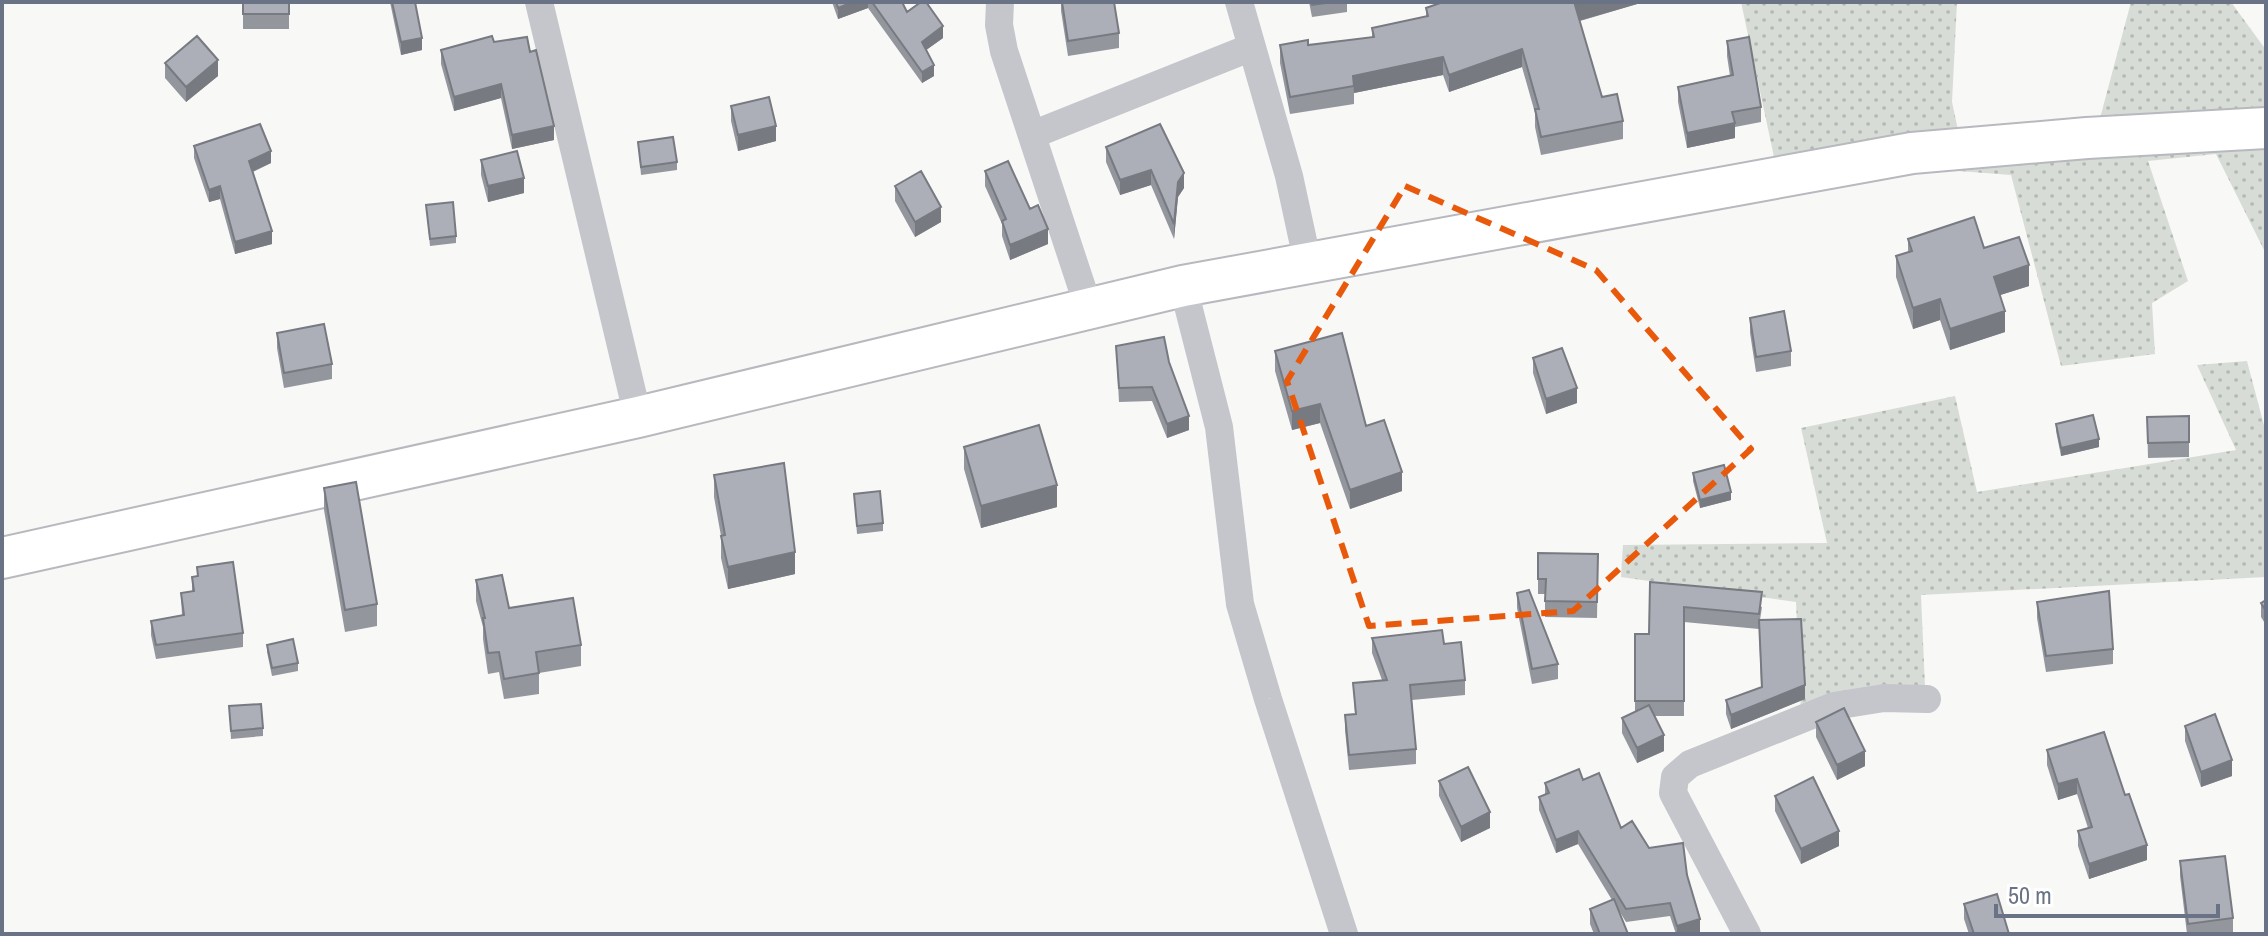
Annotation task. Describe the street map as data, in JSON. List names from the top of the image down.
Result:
{
  "scale_bar": "50 m"
}
